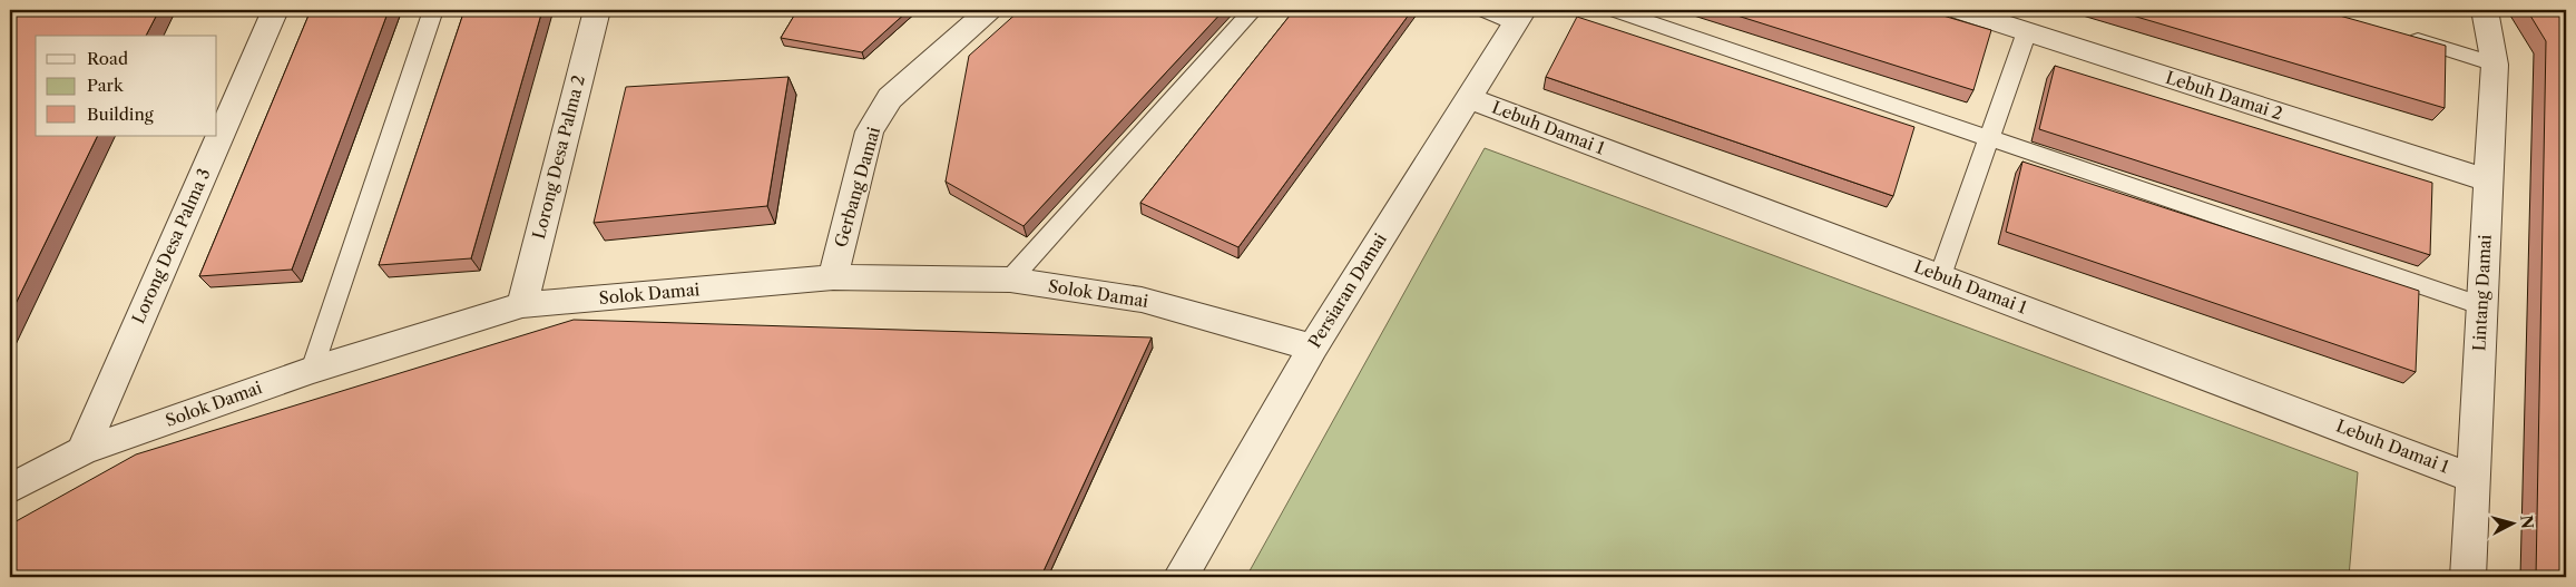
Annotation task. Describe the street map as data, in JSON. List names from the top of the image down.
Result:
{
  "streets": {
    "street": [
      "Lebuh Damai 2",
      "Lebuh Damai 1",
      "Lorong Desa Palma 2",
      "Gerbang Damai",
      "Lorong Desa Palma 3",
      "Persiaran Damai",
      "Lintang Damai",
      "Solok Damai"
    ]
  },
  "crossings": [
    ["Lebuh Damai 2", "Lintang Damai"],
    ["Lebuh Damai 1", "Persiaran Damai"],
    ["Lebuh Damai 1", "Lintang Damai"],
    ["Lorong Desa Palma 2", "Solok Damai"],
    ["Gerbang Damai", "Solok Damai"],
    ["Lorong Desa Palma 3", "Solok Damai"],
    ["Persiaran Damai", "Solok Damai"]
  ],
  "legend": ["Road", "Park", "Building"],
  "north": "right"
}
